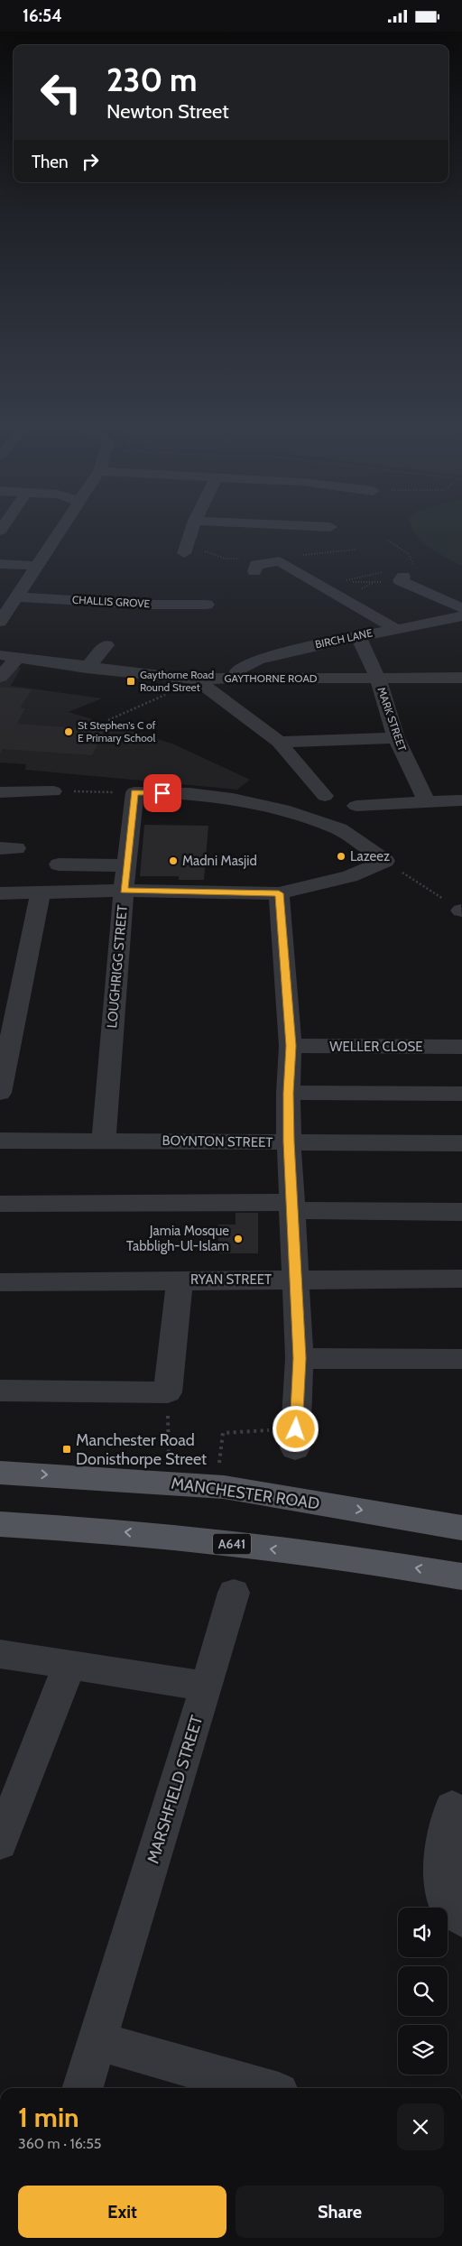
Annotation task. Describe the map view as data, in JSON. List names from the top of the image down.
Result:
{
  "streets": {
    "main road": ["MANCHESTER ROAD", "A641"],
    "street": [
      "CHALLIS GROVE",
      "BIRCH LANE",
      "GAYTHORNE ROAD",
      "MARK STREET",
      "LOUGHRIGG STREET",
      "WELLER CLOSE",
      "BOYNTON STREET",
      "RYAN STREET",
      "MARSHFIELD STREET"
    ]
  },
  "crossings": [
    ["BIRCH LANE", "GAYTHORNE ROAD"],
    ["BIRCH LANE", "MARK STREET"],
    ["GAYTHORNE ROAD", "MARK STREET"],
    ["LOUGHRIGG STREET", "BOYNTON STREET"]
  ],
  "places": {
    "transit": ["Gaythorne Road Round Street", "Manchester Road Donisthorpe Street"],
    "other": [
      "St Stephen's C of E Primary School",
      "Lazeez",
      "Madni Masjid",
      "Jamia Mosque Tabbligh-Ul-Islam"
    ]
  },
  "page": {
    "status": "16:54",
    "turn": ["230 m", "Newton Street"],
    "then": "Then",
    "heading": ["1 min", "360 m · 16:55"],
    "buttons": ["Exit", "Share"]
  }
}
